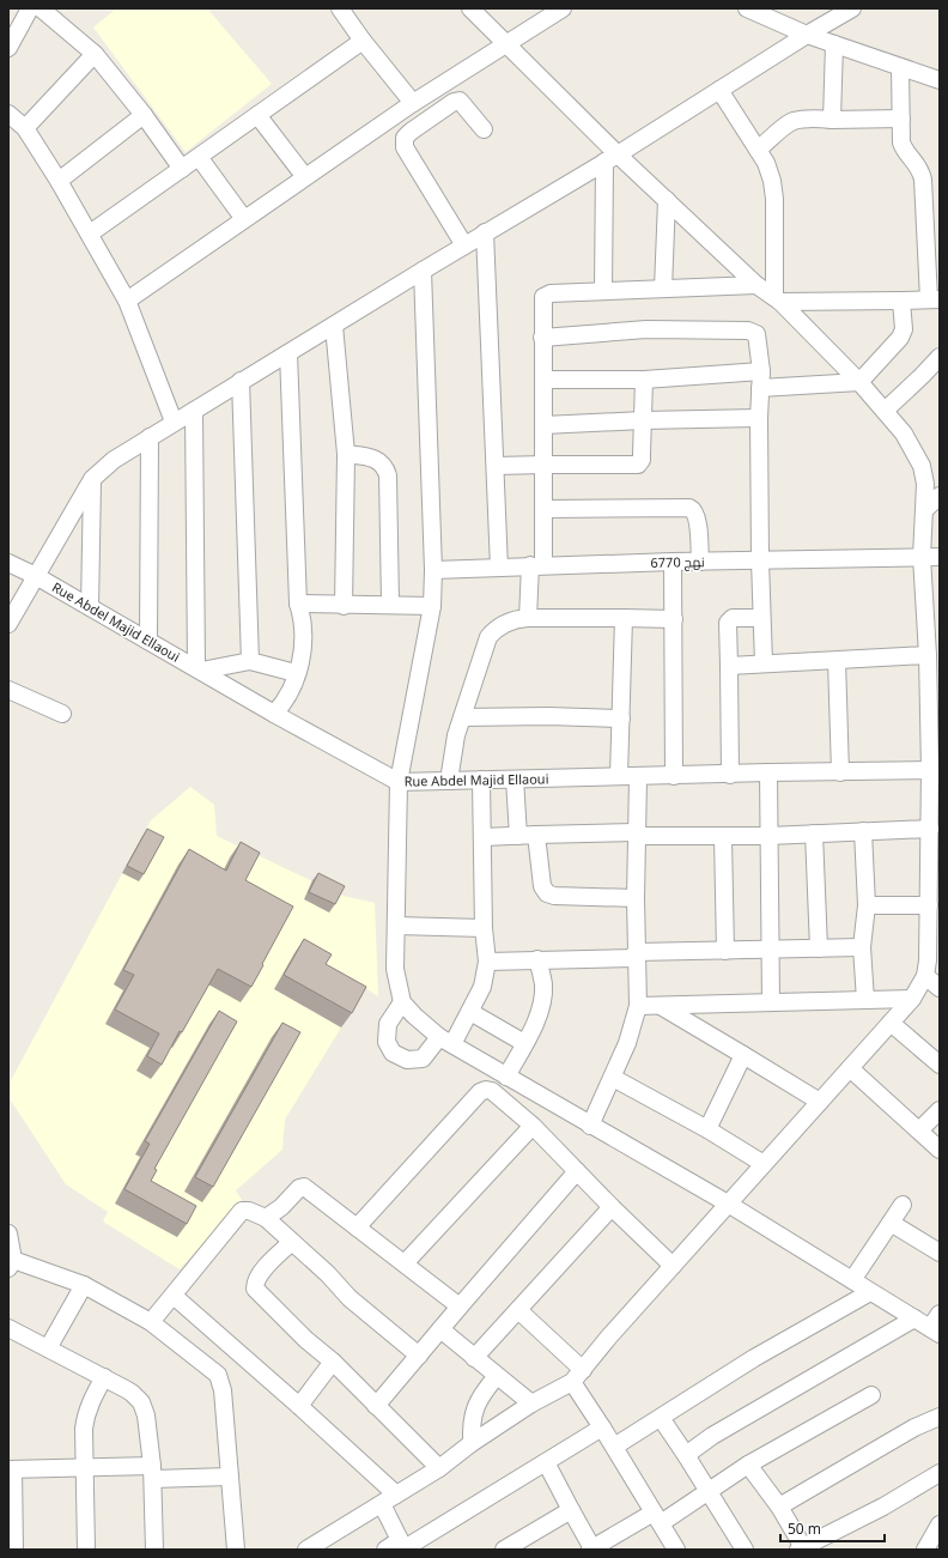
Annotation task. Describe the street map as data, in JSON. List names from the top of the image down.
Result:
{
  "streets": {
    "street": ["نهج 6770", "Rue Abdel Majid Ellaoui"]
  },
  "scale_bar": "50 m"
}
